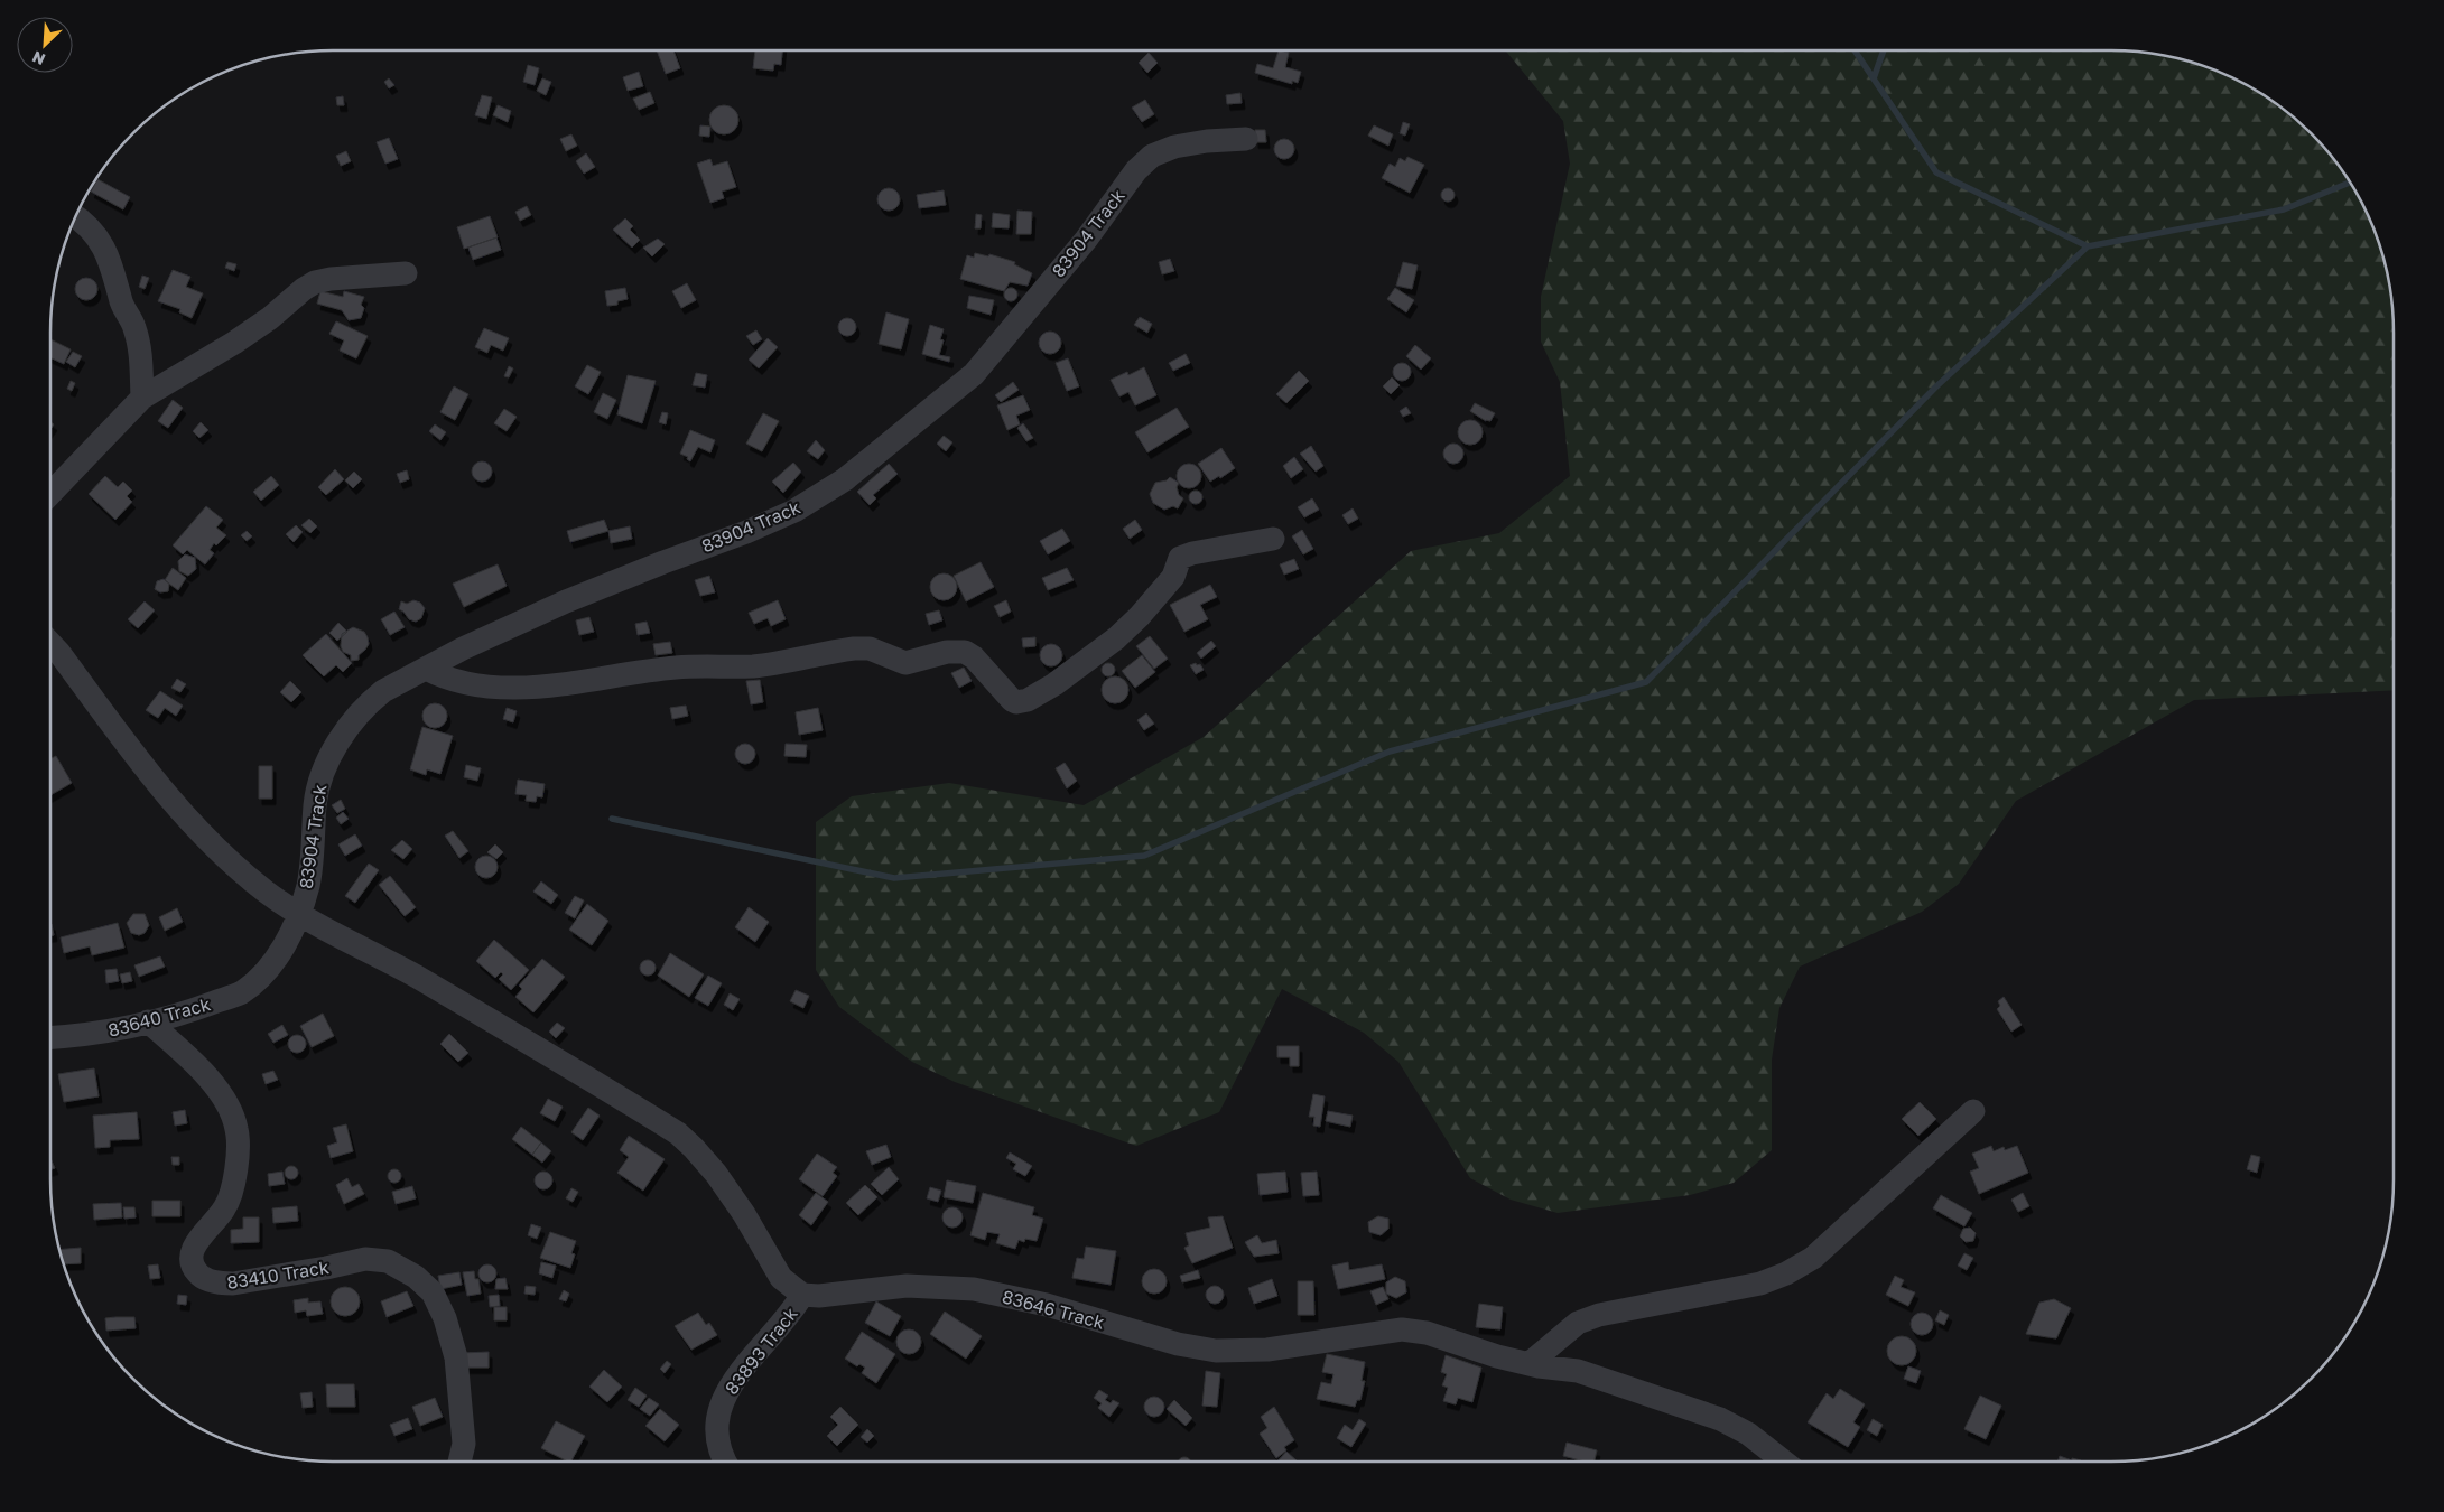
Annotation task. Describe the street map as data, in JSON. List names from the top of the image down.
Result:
{
  "streets": {
    "street": [
      "83904 Track",
      "83640 Track",
      "83410 Track",
      "83646 Track",
      "83893 Track"
    ]
  },
  "crossings": [
    ["83904 Track", "83640 Track"],
    ["83640 Track", "83410 Track"],
    ["83646 Track", "83893 Track"]
  ],
  "north": "bottom left"
}
